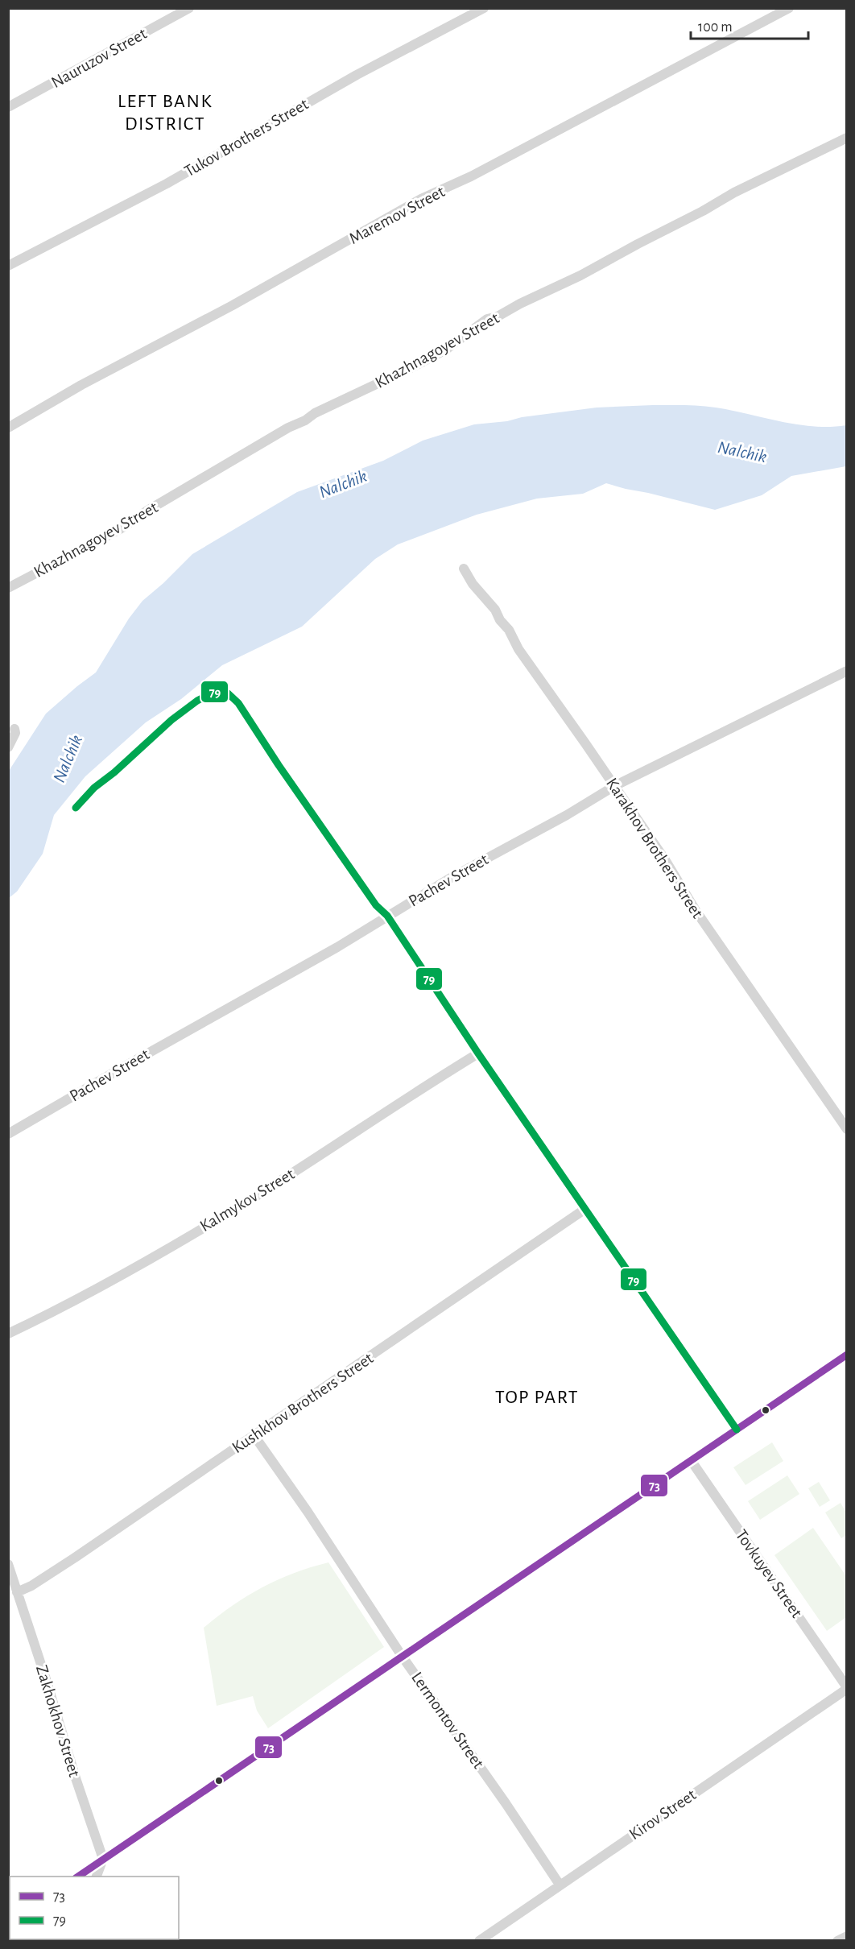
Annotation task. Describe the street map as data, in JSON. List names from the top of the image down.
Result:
{
  "streets": {
    "street": [
      "Nauruzov Street",
      "Tukov Brothers Street",
      "Maremov Street",
      "Khazhnagoyev Street",
      "Karakhov Brothers Street",
      "Pachev Street",
      "Kalmykov Street",
      "Kushkhov Brothers Street",
      "Tovkuyev Street",
      "Lermontov Street",
      "Zakhokhov Street",
      "Kirov Street"
    ]
  },
  "crossings": [
    ["Karakhov Brothers Street", "Pachev Street"],
    ["Kushkhov Brothers Street", "Lermontov Street"],
    ["Kushkhov Brothers Street", "Zakhokhov Street"],
    ["Tovkuyev Street", "Kirov Street"],
    ["Lermontov Street", "Kirov Street"]
  ],
  "districts": ["LEFT BANK DISTRICT", "TOP PART"],
  "water": ["Nalchik"],
  "lines": ["transit line 79", "transit line 73"],
  "legend": ["73", "79"],
  "scale_bar": "100 m"
}
